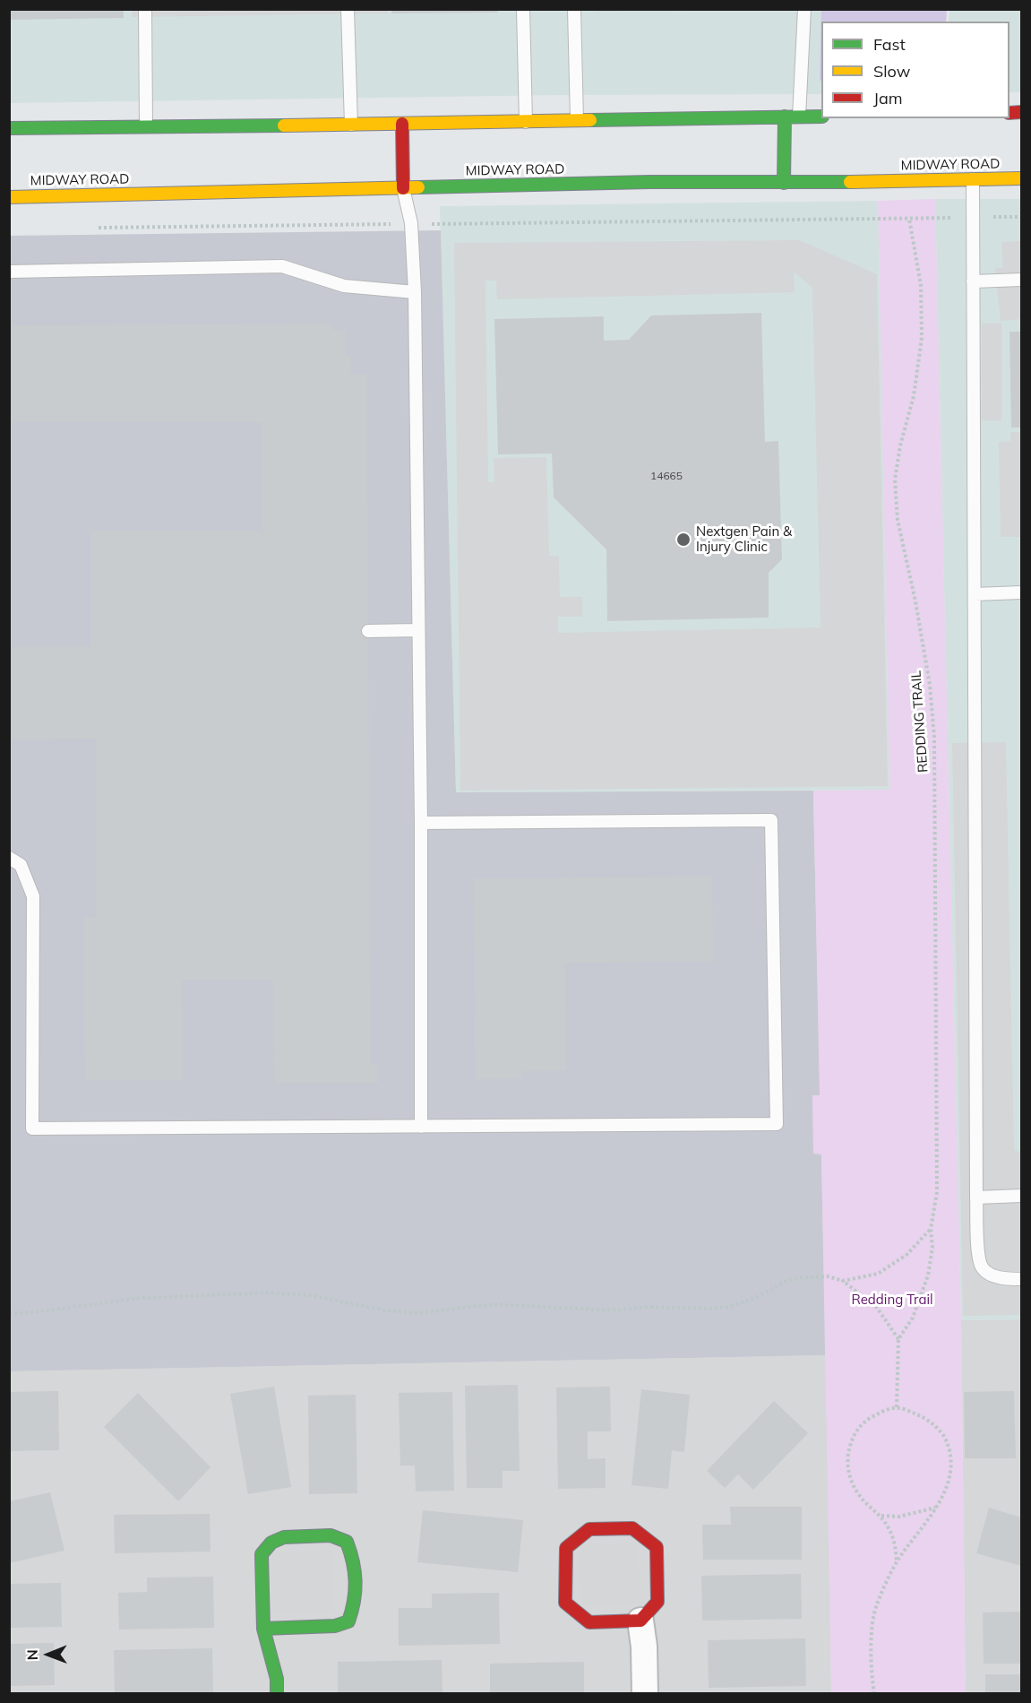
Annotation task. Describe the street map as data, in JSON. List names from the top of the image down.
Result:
{
  "streets": {
    "main road": ["MIDWAY ROAD"],
    "path": ["REDDING TRAIL"]
  },
  "parks": ["Redding Trail"],
  "places": ["Nextgen Pain & Injury Clinic"],
  "house_numbers": ["14665"],
  "legend": ["Fast", "Slow", "Jam"],
  "north": "left"
}
